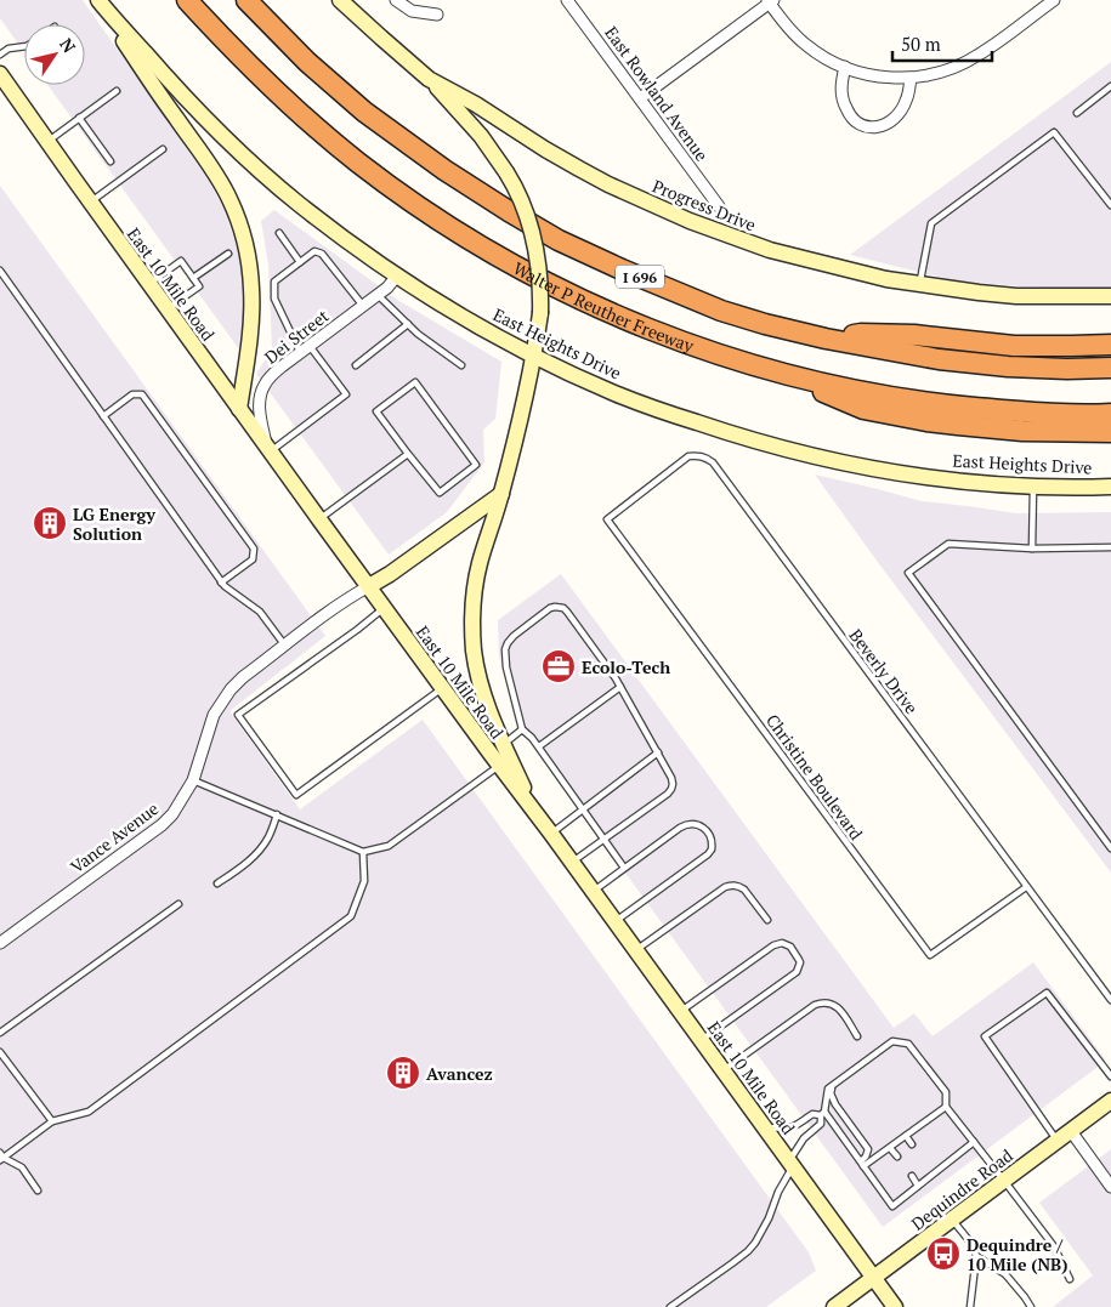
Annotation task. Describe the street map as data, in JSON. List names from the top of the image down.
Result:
{
  "streets": {
    "highway": ["I 696", "Walter P Reuther Freeway"],
    "main road": [
      "Progress Drive",
      "East 10 Mile Road",
      "East Heights Drive",
      "Dequindre Road"
    ],
    "street": ["East Rowland Avenue", "Dei Street", "Vance Avenue"],
    "lane": ["Beverly Drive", "Christine Boulevard"]
  },
  "crossings": [
    ["East 10 Mile Road", "Dei Street"],
    ["East 10 Mile Road", "Vance Avenue"],
    ["East 10 Mile Road", "Dequindre Road"],
    ["Dei Street", "East Heights Drive"],
    ["Beverly Drive", "Christine Boulevard"]
  ],
  "places": {
    "building": ["LG Energy Solution", "Avancez"],
    "office": ["Ecolo-Tech"],
    "bus stop": ["Dequindre / 10 Mile (NB)"]
  },
  "scale_bar": "50 m",
  "north": "top right"
}
